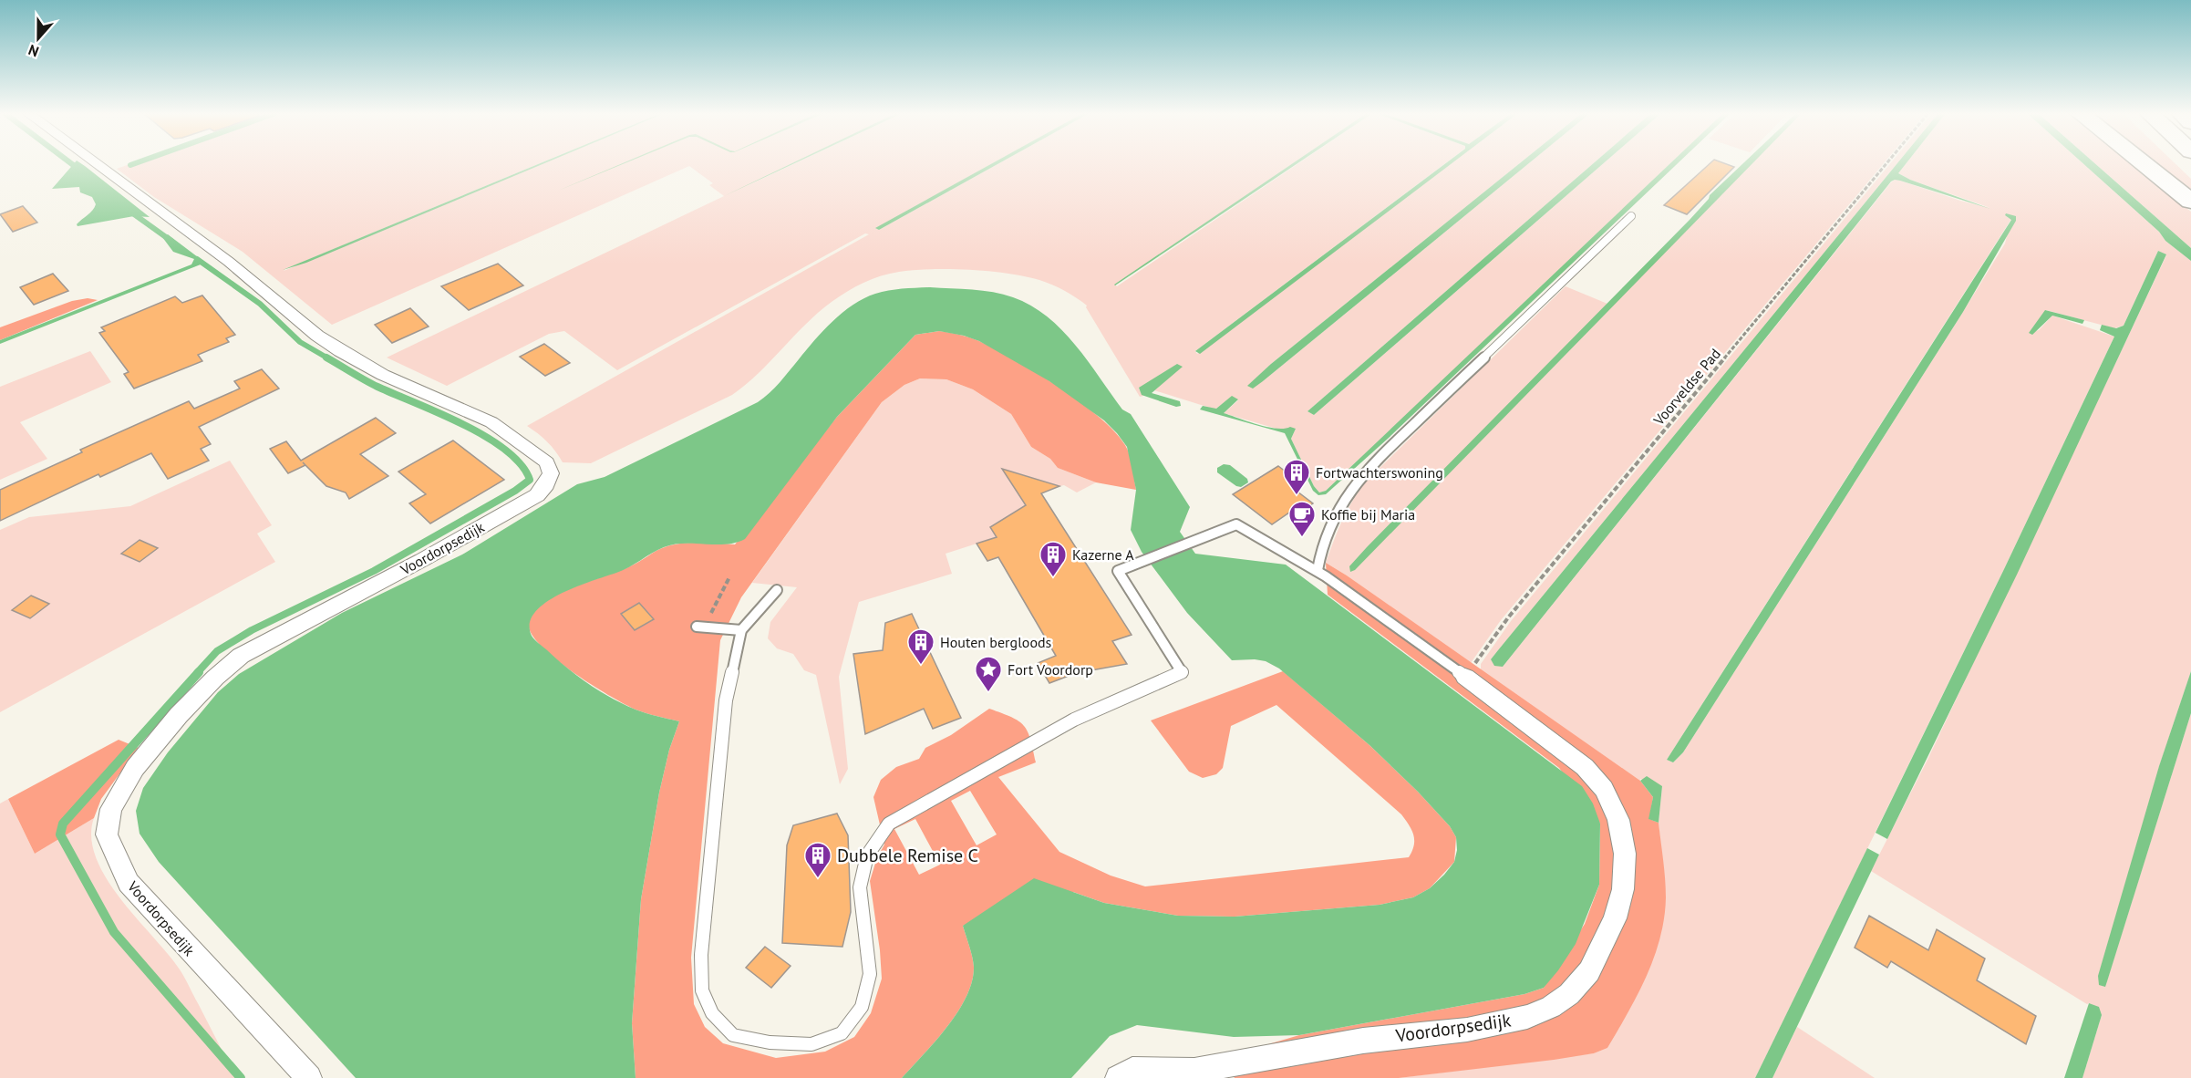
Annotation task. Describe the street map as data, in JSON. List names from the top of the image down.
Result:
{
  "streets": {
    "street": ["Voordorpsedijk"],
    "path": ["Voorveldse Pad"]
  },
  "crossings": [
    ["Voorveldse Pad", "Voordorpsedijk"]
  ],
  "places": {
    "building": [
      "Fortwachterswoning",
      "Kazerne A",
      "Houten bergloods",
      "Dubbele Remise C"
    ],
    "cafe": ["Koffie bij Maria"],
    "place": ["Fort Voordorp"]
  },
  "north": "bottom"
}
